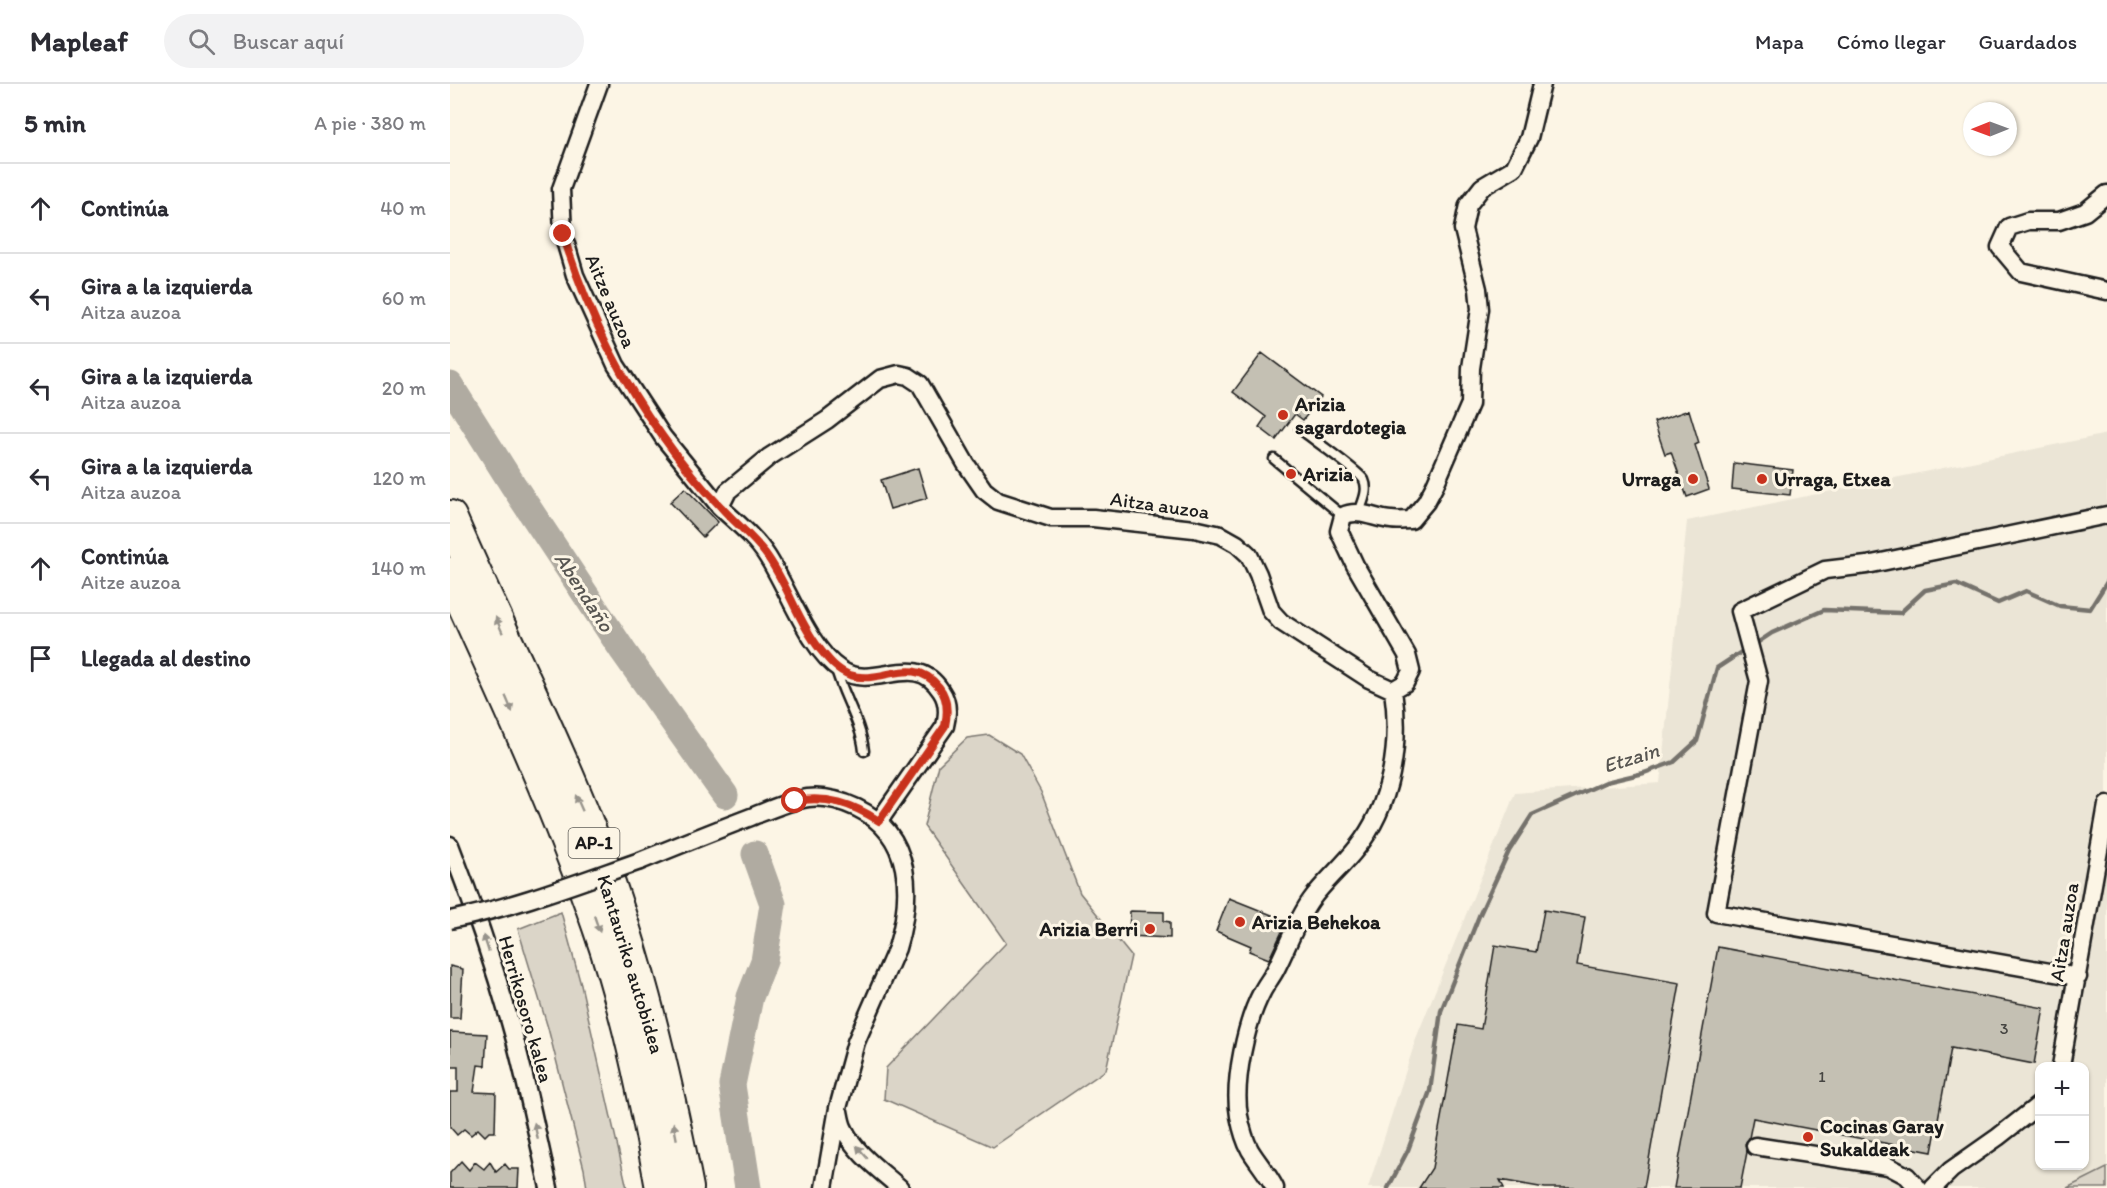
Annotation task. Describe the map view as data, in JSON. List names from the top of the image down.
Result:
{
  "streets": {
    "highway": ["AP-1", "Kantauriko autobidea"],
    "street": ["Aitze auzoa", "Aitza auzoa", "Herrikosoro kalea"]
  },
  "crossings": [
    ["Aitze auzoa", "Aitza auzoa"]
  ],
  "one_way": ["Herrikosoro kalea"],
  "water": ["Abendaño", "Etzain"],
  "places": [
    "Arizia sagardotegia",
    "Arizia",
    "Urraga",
    "Urraga, Etxea",
    "Arizia Behekoa",
    "Arizia Berri",
    "Cocinas Garay Sukaldeak"
  ],
  "house_numbers": ["3", "1"],
  "north": "left",
  "page": {
    "header": "Mapleaf",
    "search": "Buscar aquí",
    "nav": ["Mapa", "Cómo llegar", "Guardados"],
    "heading": ["5 min", "A pie · 380 m"],
    "list": [
      ["Continúa", "40 m"],
      ["Gira a la izquierda", "Aitza auzoa", "60 m"],
      ["Gira a la izquierda", "Aitza auzoa", "20 m"],
      ["Gira a la izquierda", "Aitza auzoa", "120 m"],
      ["Continúa", "Aitze auzoa", "140 m"],
      "Llegada al destino"
    ],
    "map_buttons": ["+", "−"]
  }
}
